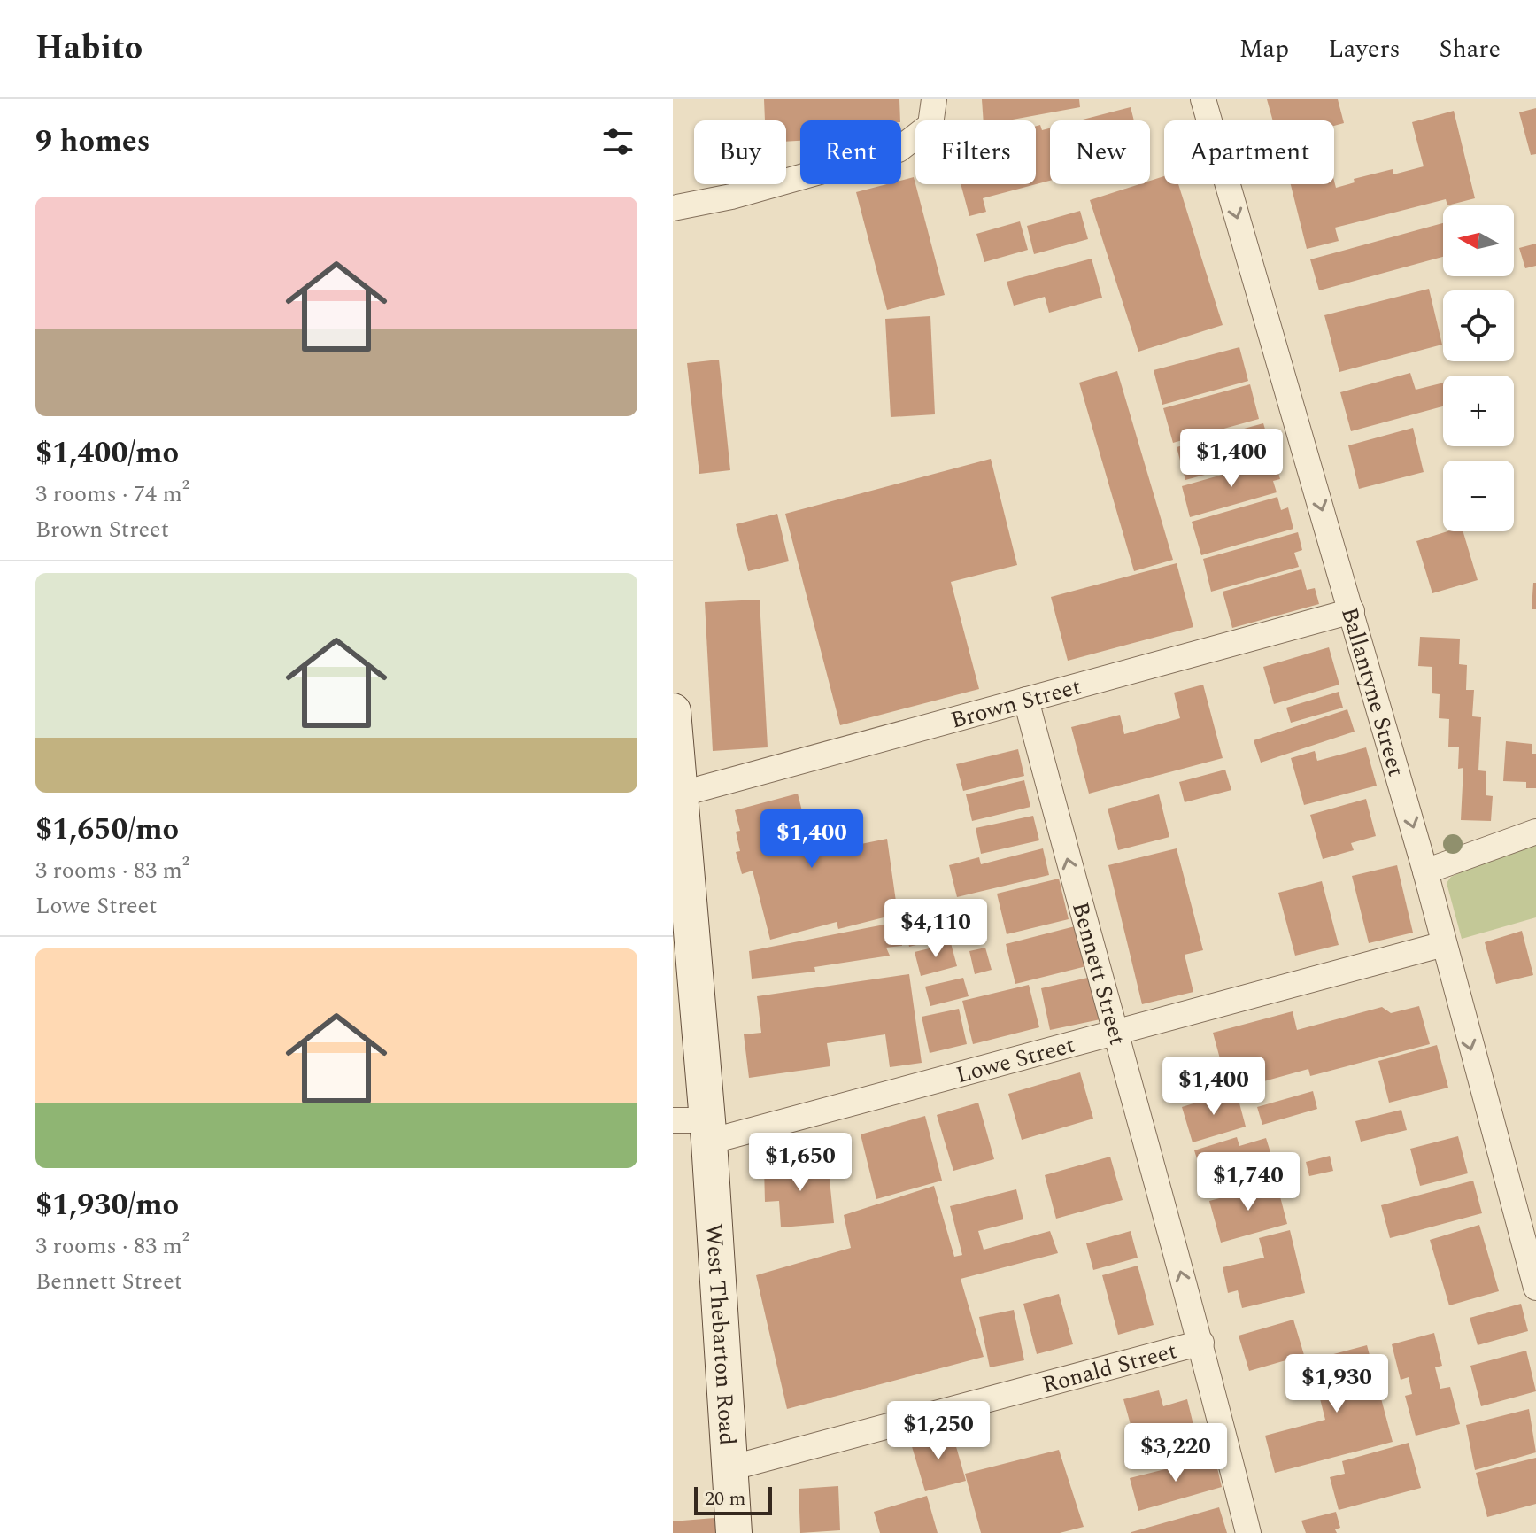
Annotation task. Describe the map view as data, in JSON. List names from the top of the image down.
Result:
{
  "streets": {
    "street": [
      "Ballantyne Street",
      "Brown Street",
      "Bennett Street",
      "Lowe Street",
      "West Thebarton Road",
      "Ronald Street"
    ]
  },
  "crossings": [
    ["Ballantyne Street", "Brown Street"],
    ["Ballantyne Street", "Lowe Street"],
    ["Brown Street", "Bennett Street"],
    ["Brown Street", "West Thebarton Road"],
    ["Bennett Street", "Lowe Street"],
    ["Bennett Street", "Ronald Street"],
    ["Lowe Street", "West Thebarton Road"],
    ["West Thebarton Road", "Ronald Street"]
  ],
  "one_way": ["Ballantyne Street", "Bennett Street"],
  "scale_bar": "20 m",
  "north": "left",
  "page": {
    "header": "Habito",
    "nav": ["Map", "Layers", "Share"],
    "heading": "9 homes",
    "chip": [
      "Buy",
      "Rent",
      "Filters",
      "New",
      "Apartment"
    ],
    "list": [
      {
        "name": "$1,400/mo",
        "note": "3 rooms · 74 m² · Brown Street"
      },
      {
        "name": "$1,650/mo",
        "note": "3 rooms · 83 m² · Lowe Street"
      },
      {
        "name": "$1,930/mo",
        "note": "3 rooms · 83 m² · Bennett Street"
      }
    ],
    "map_buttons": ["+", "−"],
    "price": [
      "$1,400",
      "$1,400",
      "$4,110",
      "$1,400",
      "$1,650",
      "$1,740",
      "$1,930",
      "$1,250",
      "$3,220"
    ],
    "scale": "20 m"
  }
}
